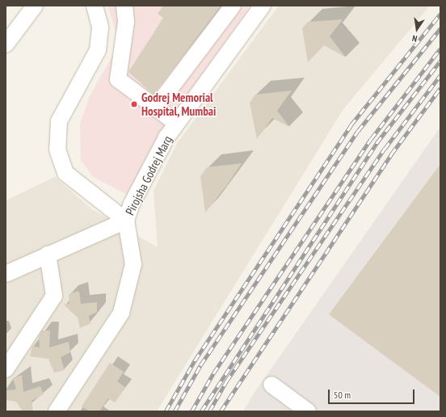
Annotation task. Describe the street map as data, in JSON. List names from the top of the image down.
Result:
{
  "streets": {
    "street": ["Pirojsha Godrej Marg"]
  },
  "places": ["Godrej Memorial Hospital, Mumbai"],
  "scale_bar": "50 m",
  "north": "bottom"
}
